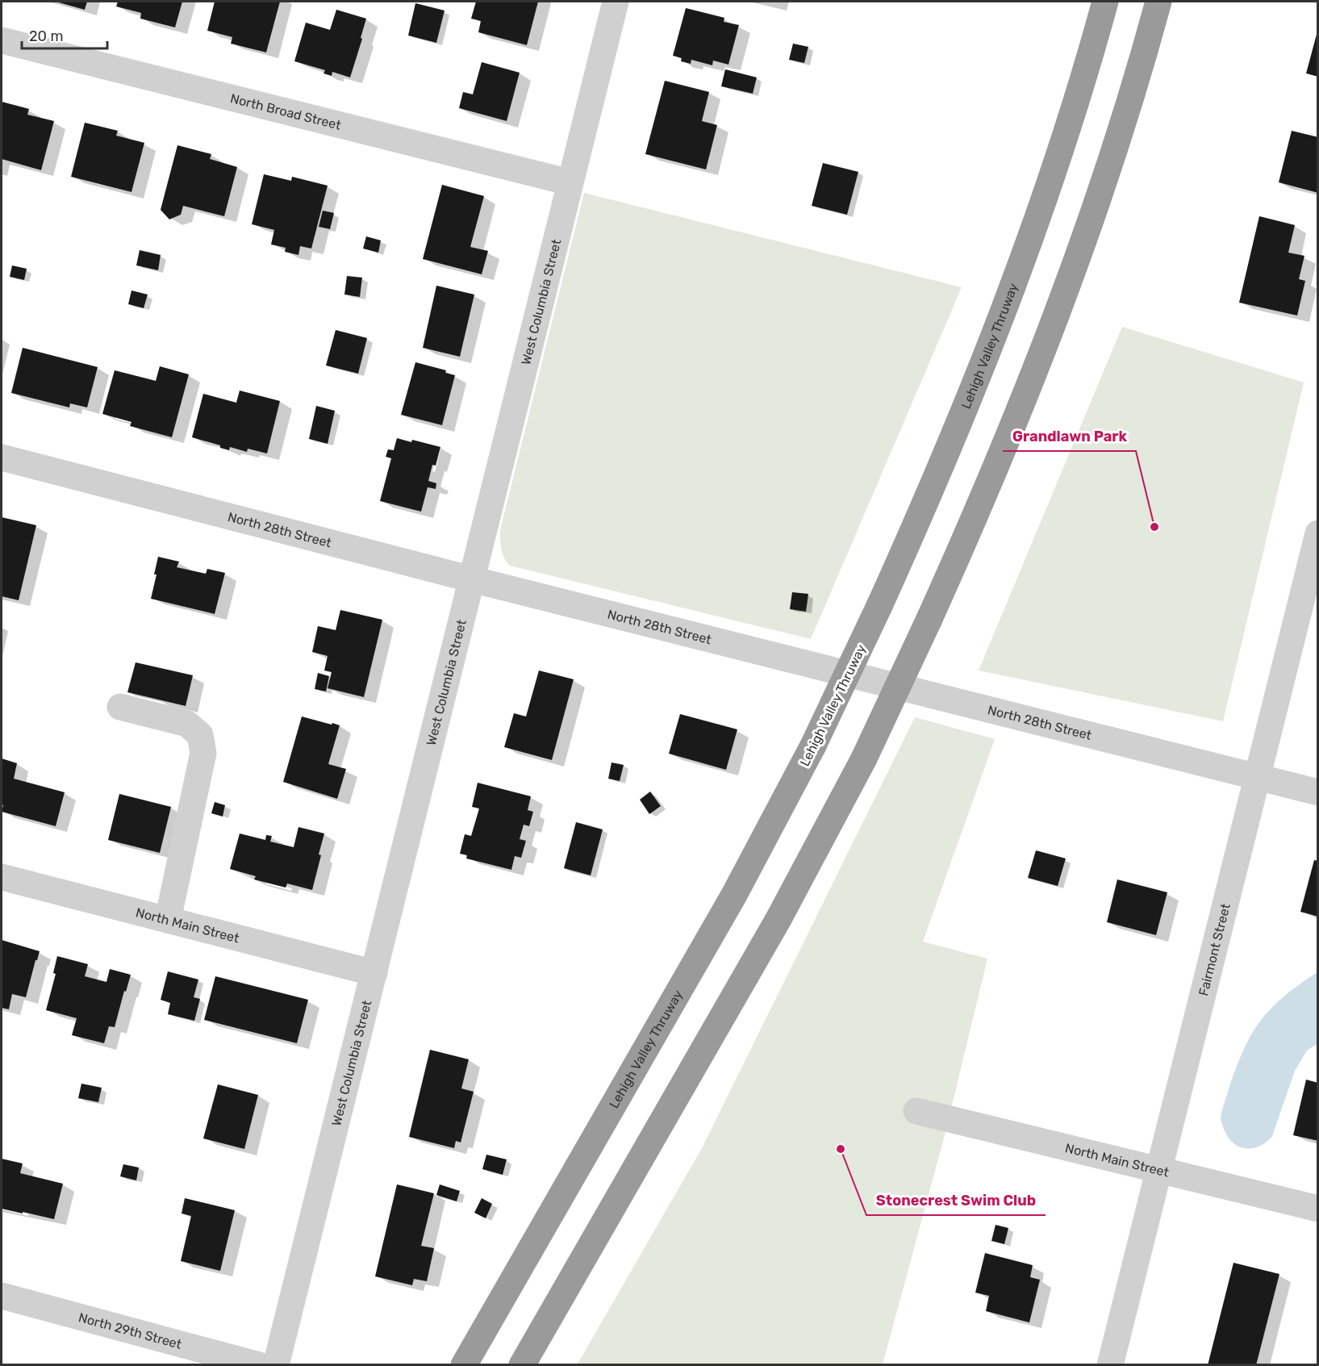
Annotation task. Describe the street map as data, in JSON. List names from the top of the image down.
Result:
{
  "streets": {
    "highway": ["Lehigh Valley Thruway"],
    "street": [
      "North Broad Street",
      "West Columbia Street",
      "North 28th Street",
      "North Main Street",
      "Fairmont Street",
      "North 29th Street"
    ]
  },
  "crossings": [
    ["North Broad Street", "West Columbia Street"],
    ["West Columbia Street", "North 28th Street"],
    ["West Columbia Street", "North Main Street"],
    ["North 28th Street", "Fairmont Street"],
    ["North Main Street", "Fairmont Street"]
  ],
  "places": ["Grandlawn Park", "Stonecrest Swim Club"],
  "scale_bar": "20 m"
}
